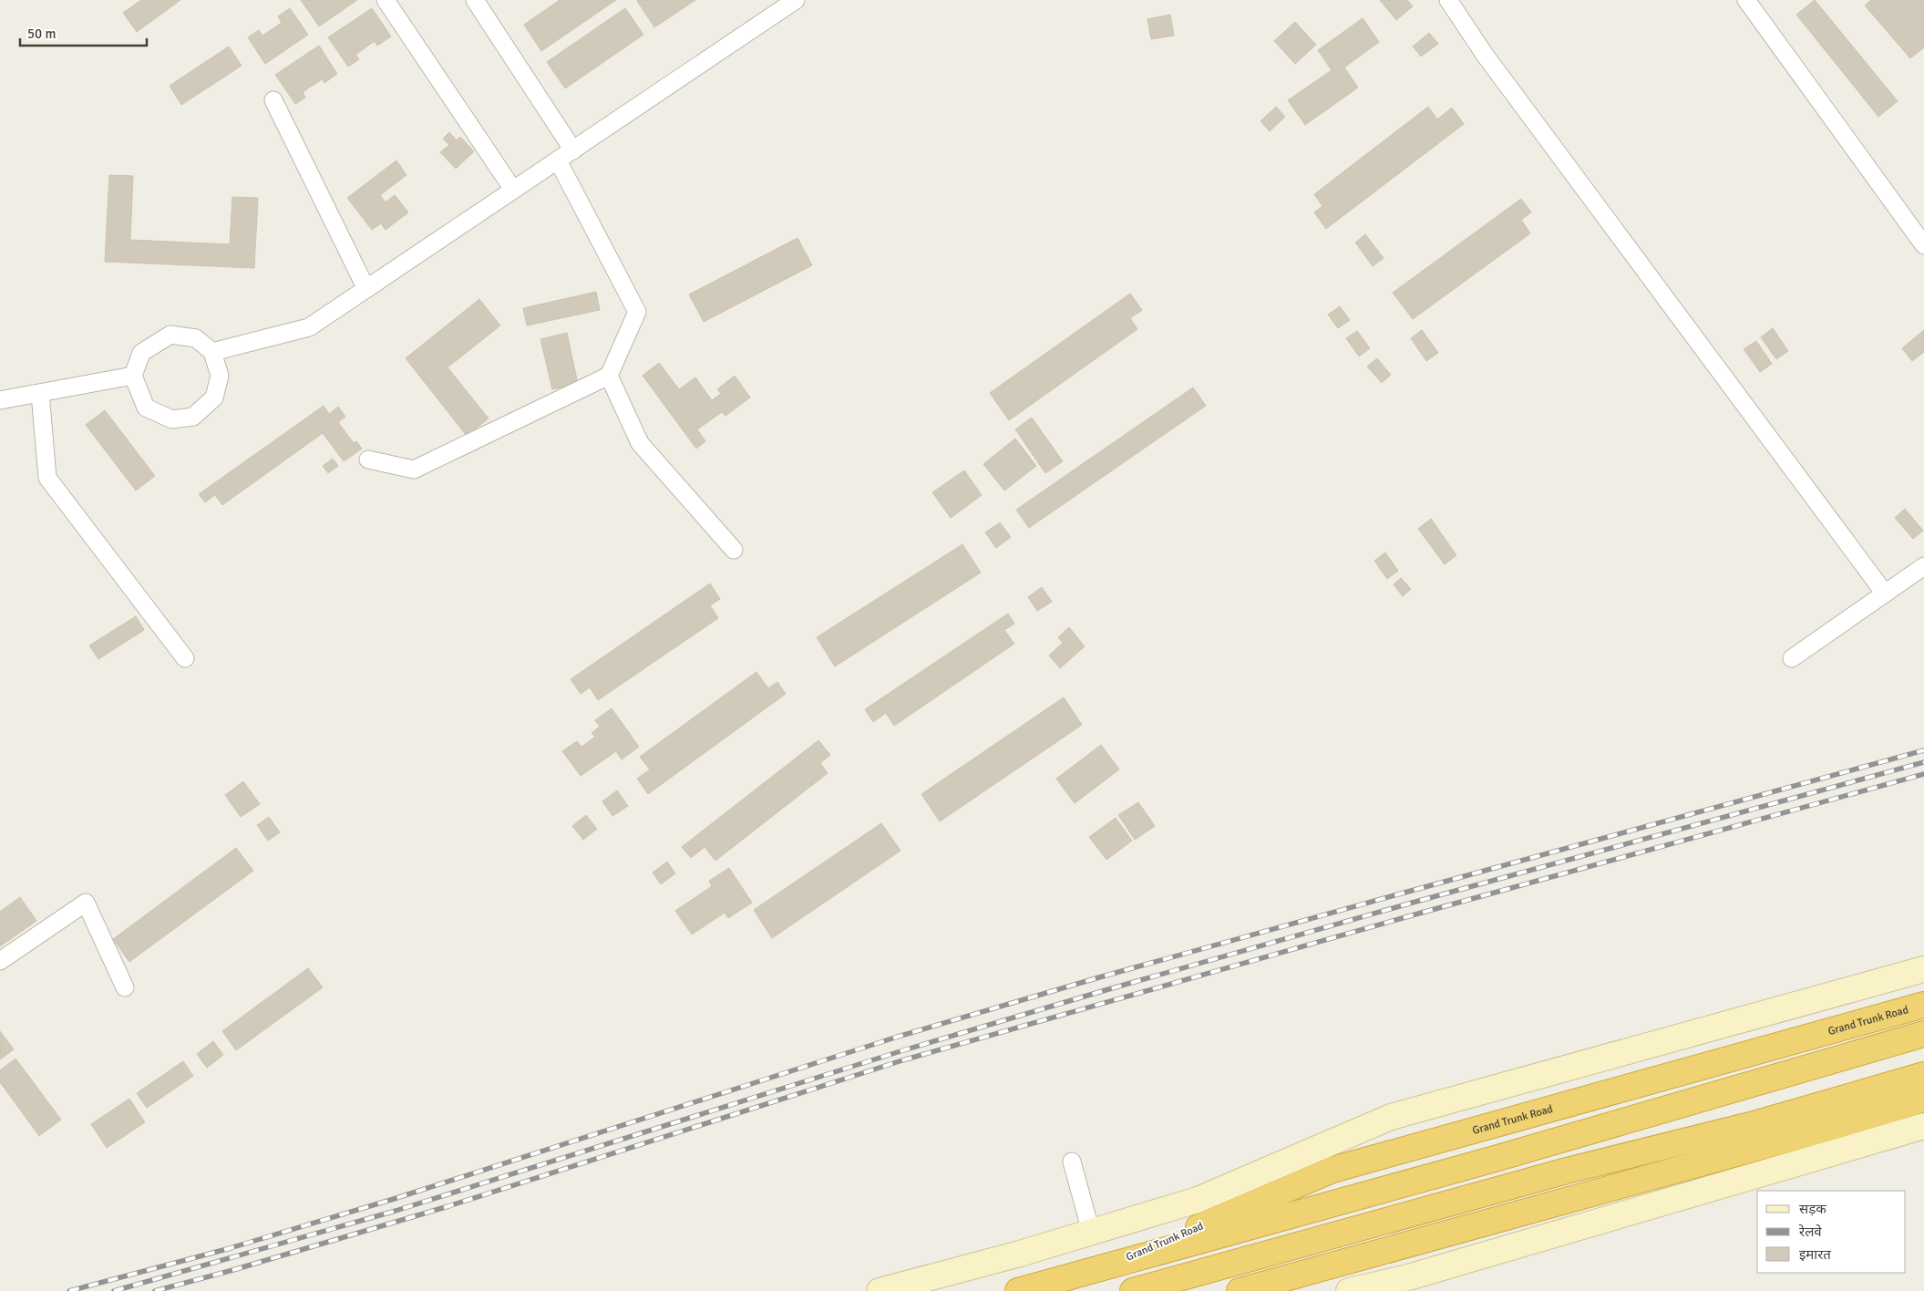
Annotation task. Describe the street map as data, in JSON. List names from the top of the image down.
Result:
{
  "streets": {
    "highway": ["Grand Trunk Road"]
  },
  "legend": ["सड़क", "रेलवे", "इमारत"],
  "scale_bar": "50 m"
}
